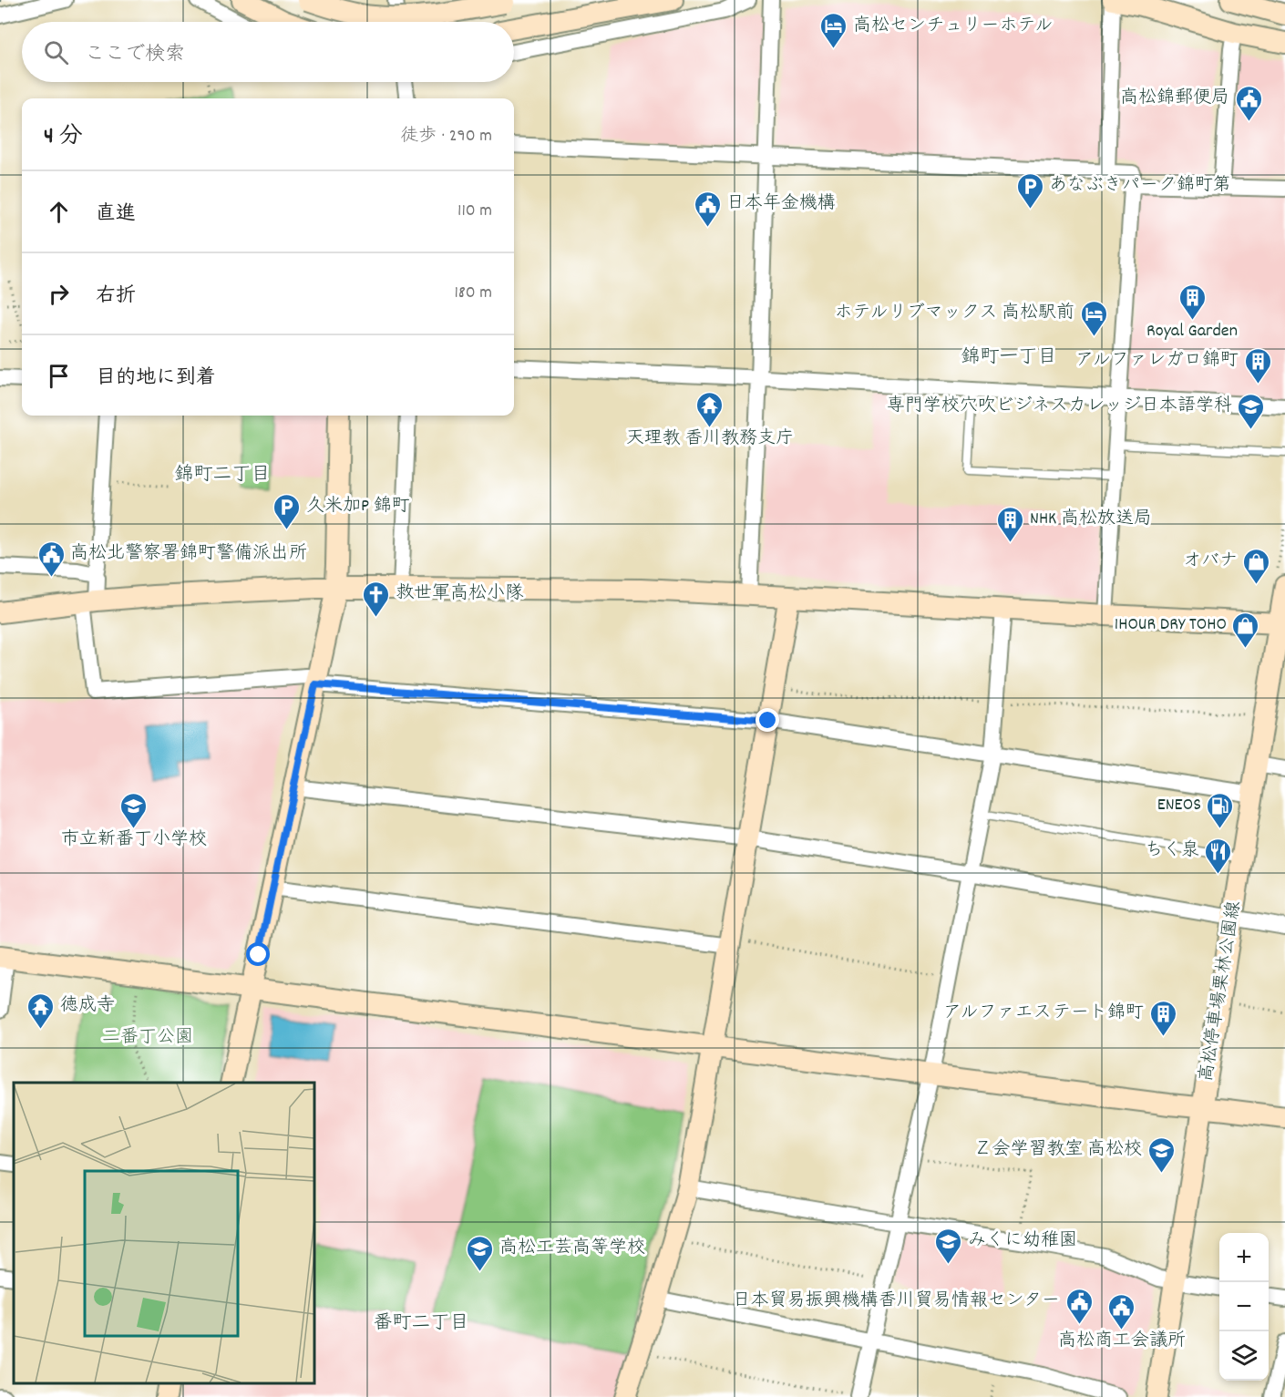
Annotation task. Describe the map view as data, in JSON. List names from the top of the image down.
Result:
{
  "streets": {
    "street": ["高松停車場栗林公園線"]
  },
  "districts": ["錦町一丁目", "錦町二丁目", "番町二丁目"],
  "parks": ["二番丁公園"],
  "places": {
    "hotel": ["高松センチュリーホテル", "ホテルリブマックス 高松駅前"],
    "public building": [
      "高松錦郵便局",
      "日本年金機構",
      "高松北警察署錦町警備派出所",
      "日本貿易振興機構香川貿易情報センター",
      "高松商工会議所"
    ],
    "parking": ["あなぶきパーク錦町第", "久米加P 錦町"],
    "building": [
      "Royal Garden",
      "アルファレガロ錦町",
      "NHK 高松放送局",
      "アルファエステート錦町"
    ],
    "temple": ["天理教 香川教務支庁", "徳成寺"],
    "school or university": [
      "専門学校穴吹ビジネスカレッジ日本語学科",
      "市立新番丁小学校",
      "Ｚ会学習教室 高松校",
      "みくに幼稚園",
      "高松工芸高等学校"
    ],
    "shop": ["オバナ", "1HOUR DRY TOHO"],
    "church": ["救世軍高松小隊"],
    "fuel station": ["ENEOS"],
    "restaurant": ["ちく泉"]
  },
  "page": {
    "search": "ここで検索",
    "heading": ["4 分", "徒歩 · 290 m"],
    "list": [
      ["直進", "110 m"],
      ["右折", "180 m"],
      "目的地に到着"
    ],
    "map_buttons": ["+", "−"]
  }
}
